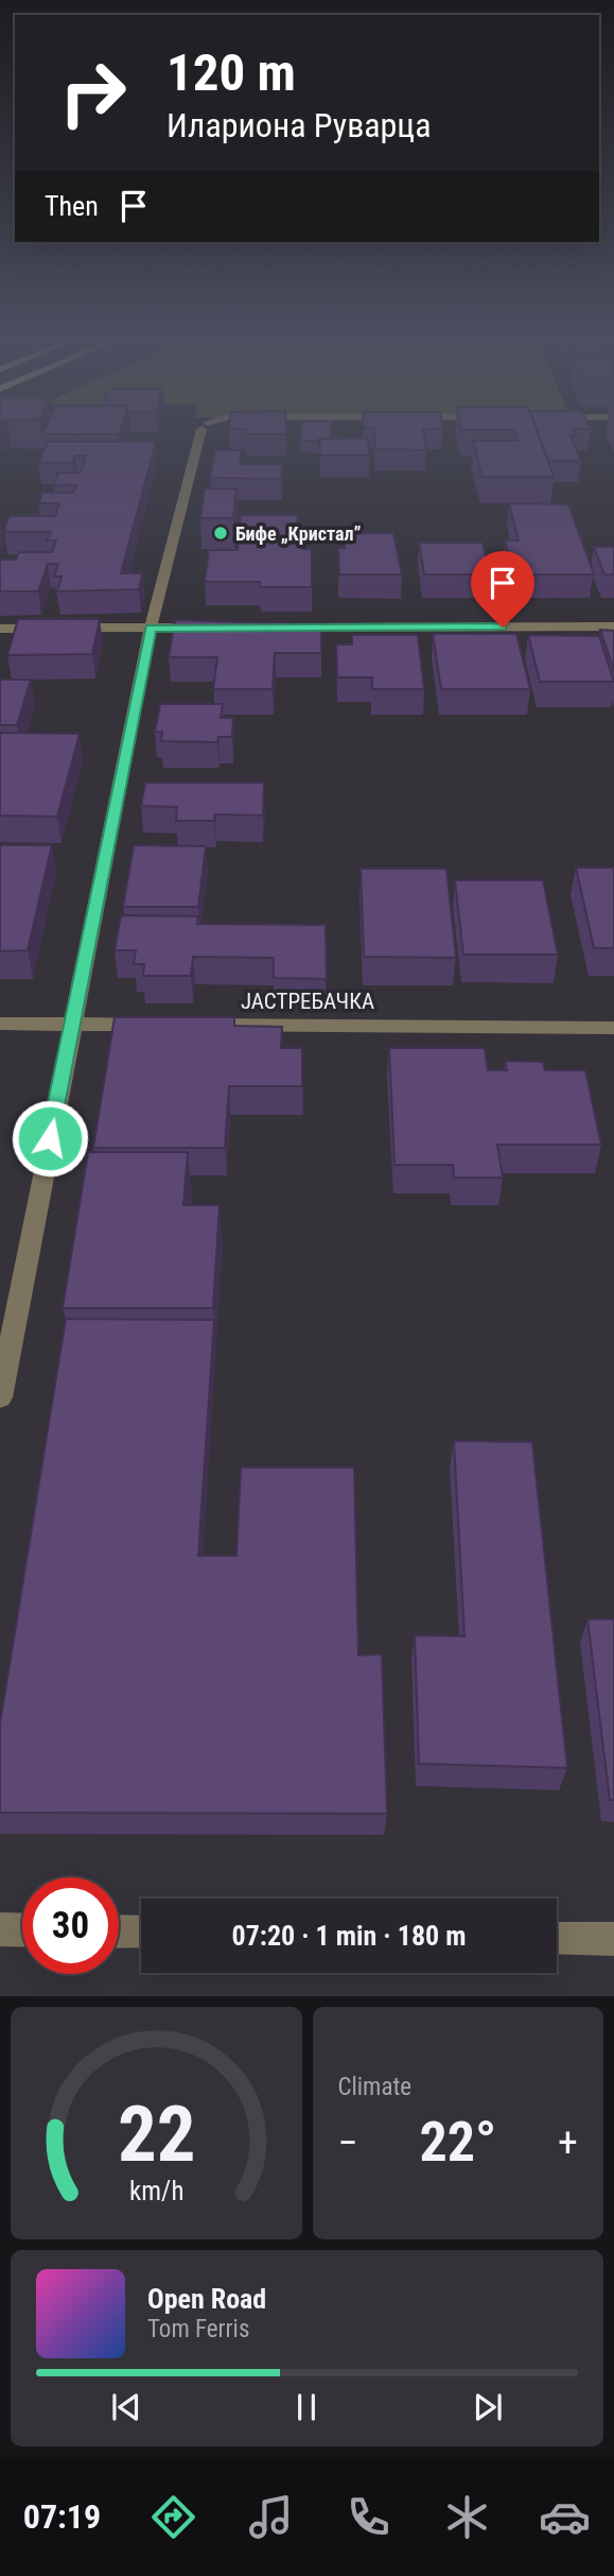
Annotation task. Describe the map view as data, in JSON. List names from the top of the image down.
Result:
{
  "streets": {
    "street": ["ЈАСТРЕБАЧКА"]
  },
  "places": ["Бифе „Кристал”"],
  "page": {
    "turn": ["120 m", "Илариона Руварца"],
    "then": "Then",
    "limit": "30",
    "trip": "07:20 · 1 min · 180 m",
    "tile": "Climate",
    "heat": ["−", "22°", "+"],
    "song": ["Open Road", "Tom Ferris"],
    "tabs": "07:19",
    "gauge": ["22", "km/h"]
  }
}
